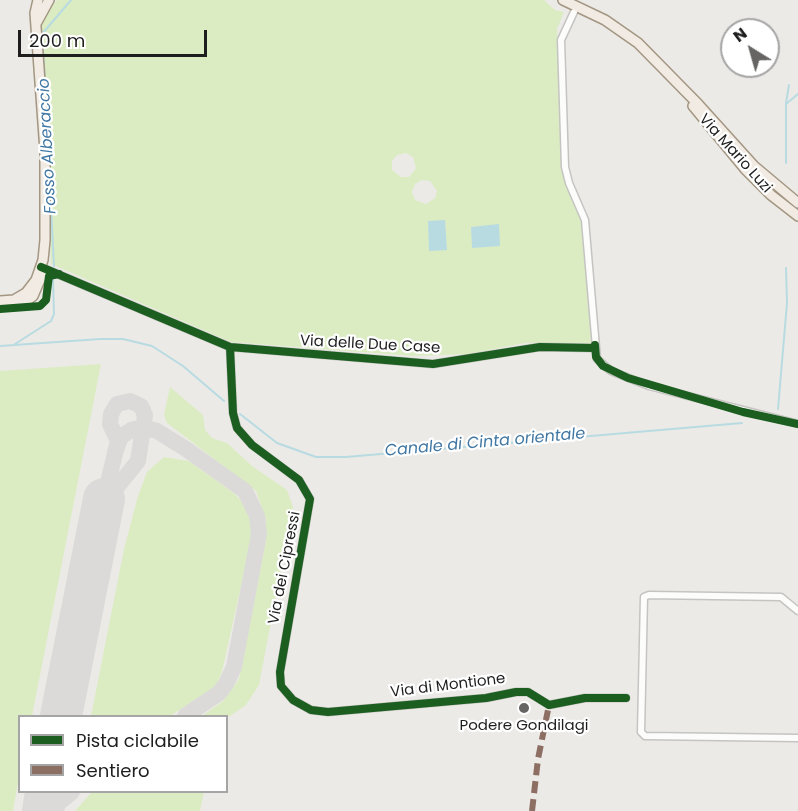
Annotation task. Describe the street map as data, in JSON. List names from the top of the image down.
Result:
{
  "streets": {
    "main road": ["Via Mario Luzi"],
    "street": ["Via delle Due Case", "Via dei Cipressi", "Via di Montione"]
  },
  "crossings": [
    ["Via delle Due Case", "Via dei Cipressi"],
    ["Via dei Cipressi", "Via di Montione"]
  ],
  "water": ["Fosso Alberaccio", "Canale di Cinta orientale"],
  "places": ["Podere Gondilagi"],
  "legend": ["Pista ciclabile", "Sentiero"],
  "scale_bar": "200 m",
  "north": "top left"
}
